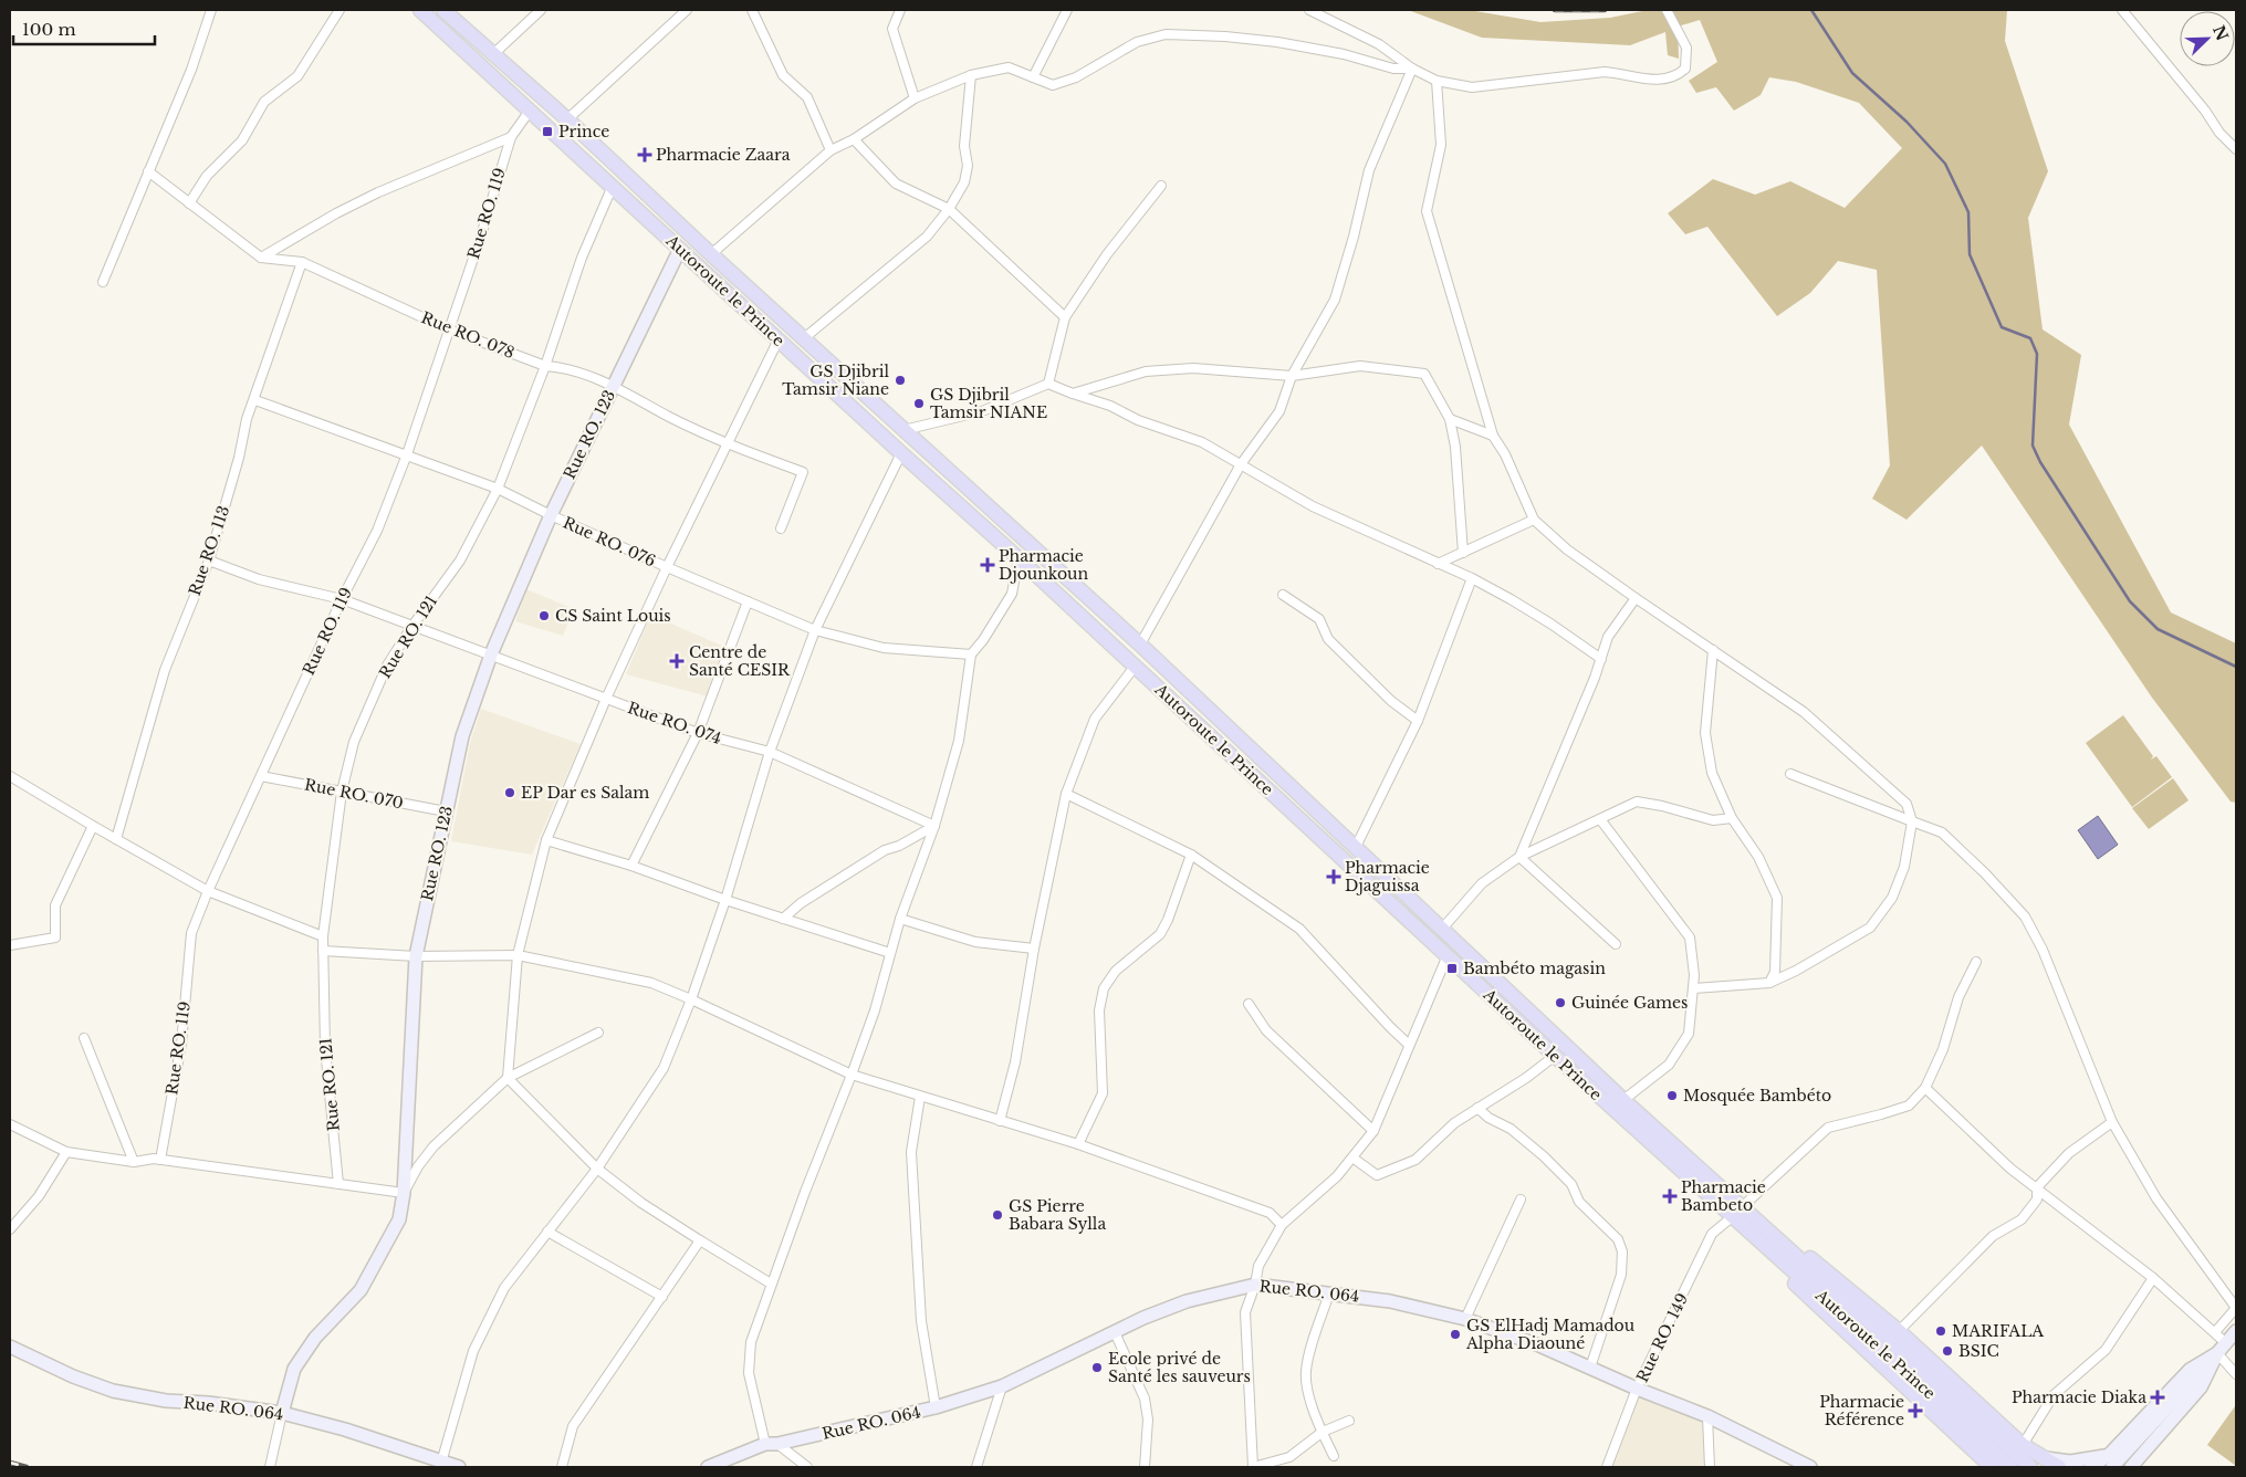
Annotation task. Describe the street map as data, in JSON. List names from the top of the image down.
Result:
{
  "streets": {
    "main road": ["Autoroute le Prince"],
    "street": [
      "Rue RO. 119",
      "Rue RO. 078",
      "Rue RO. 123",
      "Rue RO. 076",
      "Rue RO. 113",
      "Rue RO. 121",
      "Rue RO. 074",
      "Rue RO. 070",
      "Rue RO. 064",
      "Rue RO. 149"
    ]
  },
  "crossings": [
    ["Rue RO. 119", "Autoroute le Prince"],
    ["Rue RO. 119", "Rue RO. 078"],
    ["Rue RO. 119", "Rue RO. 076"],
    ["Rue RO. 119", "Rue RO. 074"],
    ["Rue RO. 119", "Rue RO. 070"],
    ["Autoroute le Prince", "Rue RO. 123"],
    ["Autoroute le Prince", "Rue RO. 121"],
    ["Autoroute le Prince", "Rue RO. 149"],
    ["Rue RO. 078", "Rue RO. 123"],
    ["Rue RO. 078", "Rue RO. 113"],
    ["Rue RO. 078", "Rue RO. 121"],
    ["Rue RO. 123", "Rue RO. 076"],
    ["Rue RO. 123", "Rue RO. 074"],
    ["Rue RO. 123", "Rue RO. 070"],
    ["Rue RO. 123", "Rue RO. 064"],
    ["Rue RO. 076", "Rue RO. 113"],
    ["Rue RO. 076", "Rue RO. 121"],
    ["Rue RO. 113", "Rue RO. 074"],
    ["Rue RO. 121", "Rue RO. 074"],
    ["Rue RO. 121", "Rue RO. 070"],
    ["Rue RO. 064", "Rue RO. 149"]
  ],
  "places": {
    "transit": ["Prince", "Bambéto magasin"],
    "health": [
      "Pharmacie Zaara",
      "Pharmacie Djounkoun",
      "Centre de Santé CESIR",
      "Pharmacie Djaguissa",
      "Pharmacie Bambeto",
      "Pharmacie Diaka",
      "Pharmacie Référence"
    ],
    "other": [
      "GS Djibril Tamsir Niane",
      "GS Djibril Tamsir NIANE",
      "CS Saint Louis",
      "EP Dar es Salam",
      "Guinée Games",
      "Mosquée Bambéto",
      "GS Pierre Babara Sylla",
      "MARIFALA",
      "GS ElHadj Mamadou Alpha Diaouné",
      "BSIC",
      "Ecole privé de Santé les sauveurs"
    ]
  },
  "scale_bar": "100 m",
  "north": "top right"
}
